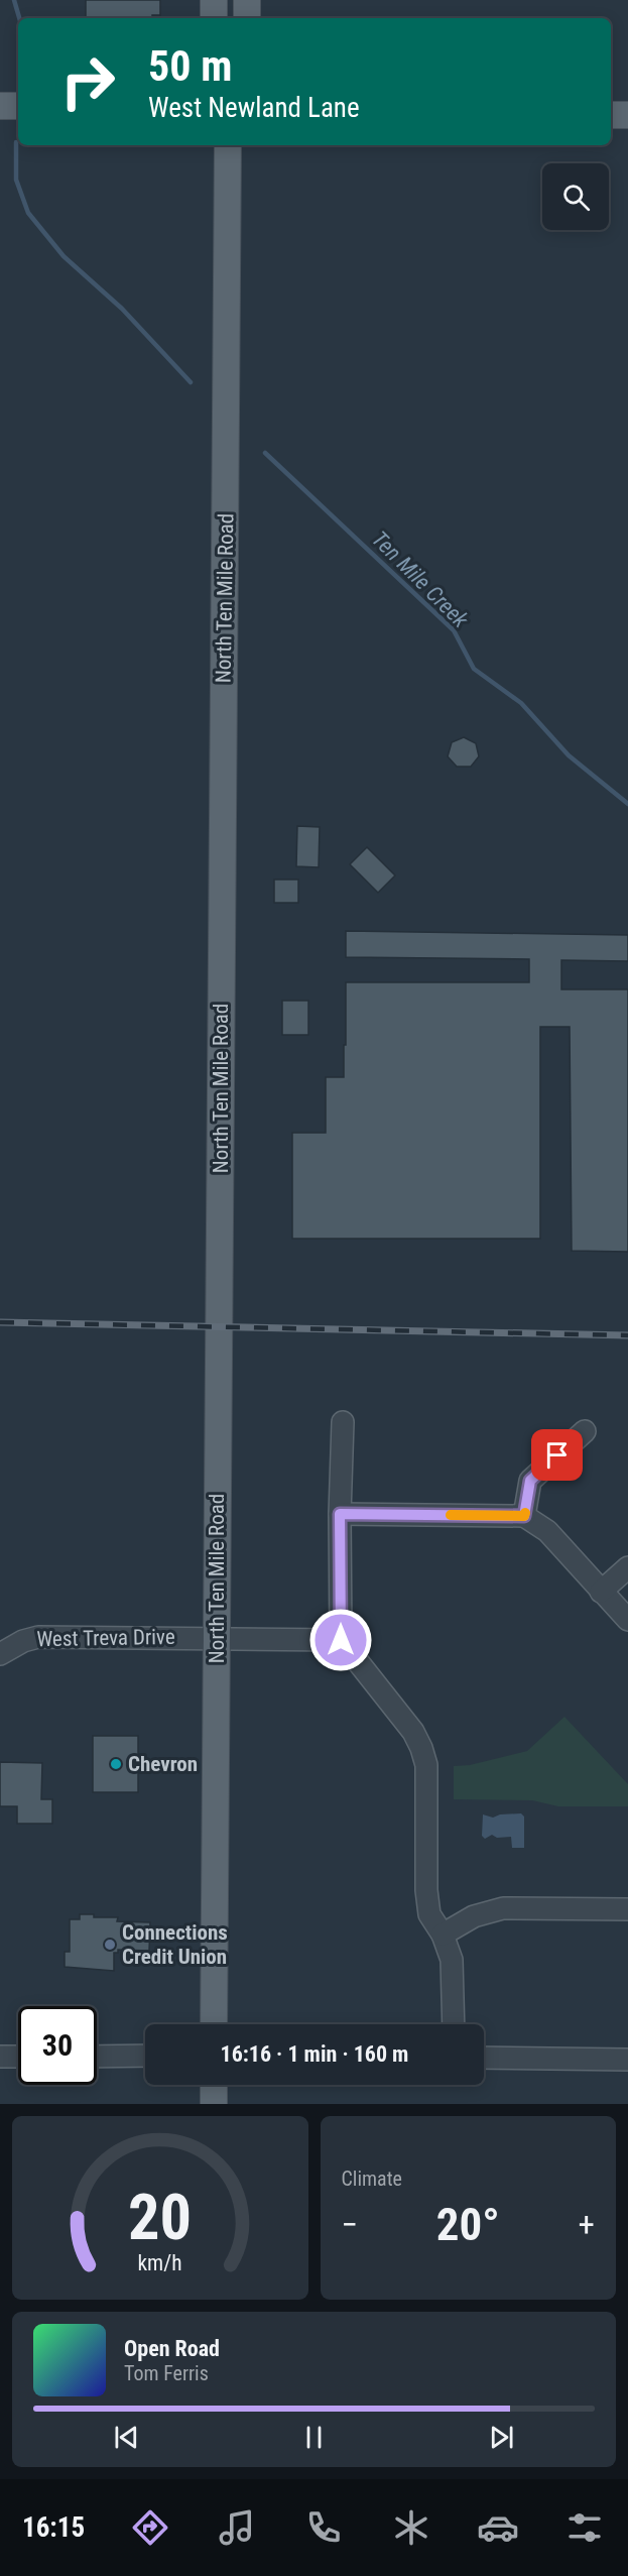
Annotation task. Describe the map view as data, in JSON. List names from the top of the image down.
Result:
{
  "streets": {
    "main road": ["North Ten Mile Road"],
    "street": ["West Treva Drive"]
  },
  "crossings": [
    ["North Ten Mile Road", "West Treva Drive"]
  ],
  "water": ["Ten Mile Creek"],
  "places": ["Chevron", "Connections Credit Union"],
  "page": {
    "turn": ["50 m", "West Newland Lane"],
    "limit": "30",
    "trip": "16:16 · 1 min · 160 m",
    "tile": "Climate",
    "heat": ["−", "20°", "+"],
    "song": ["Open Road", "Tom Ferris"],
    "tabs": "16:15",
    "gauge": ["20", "km/h"]
  }
}
